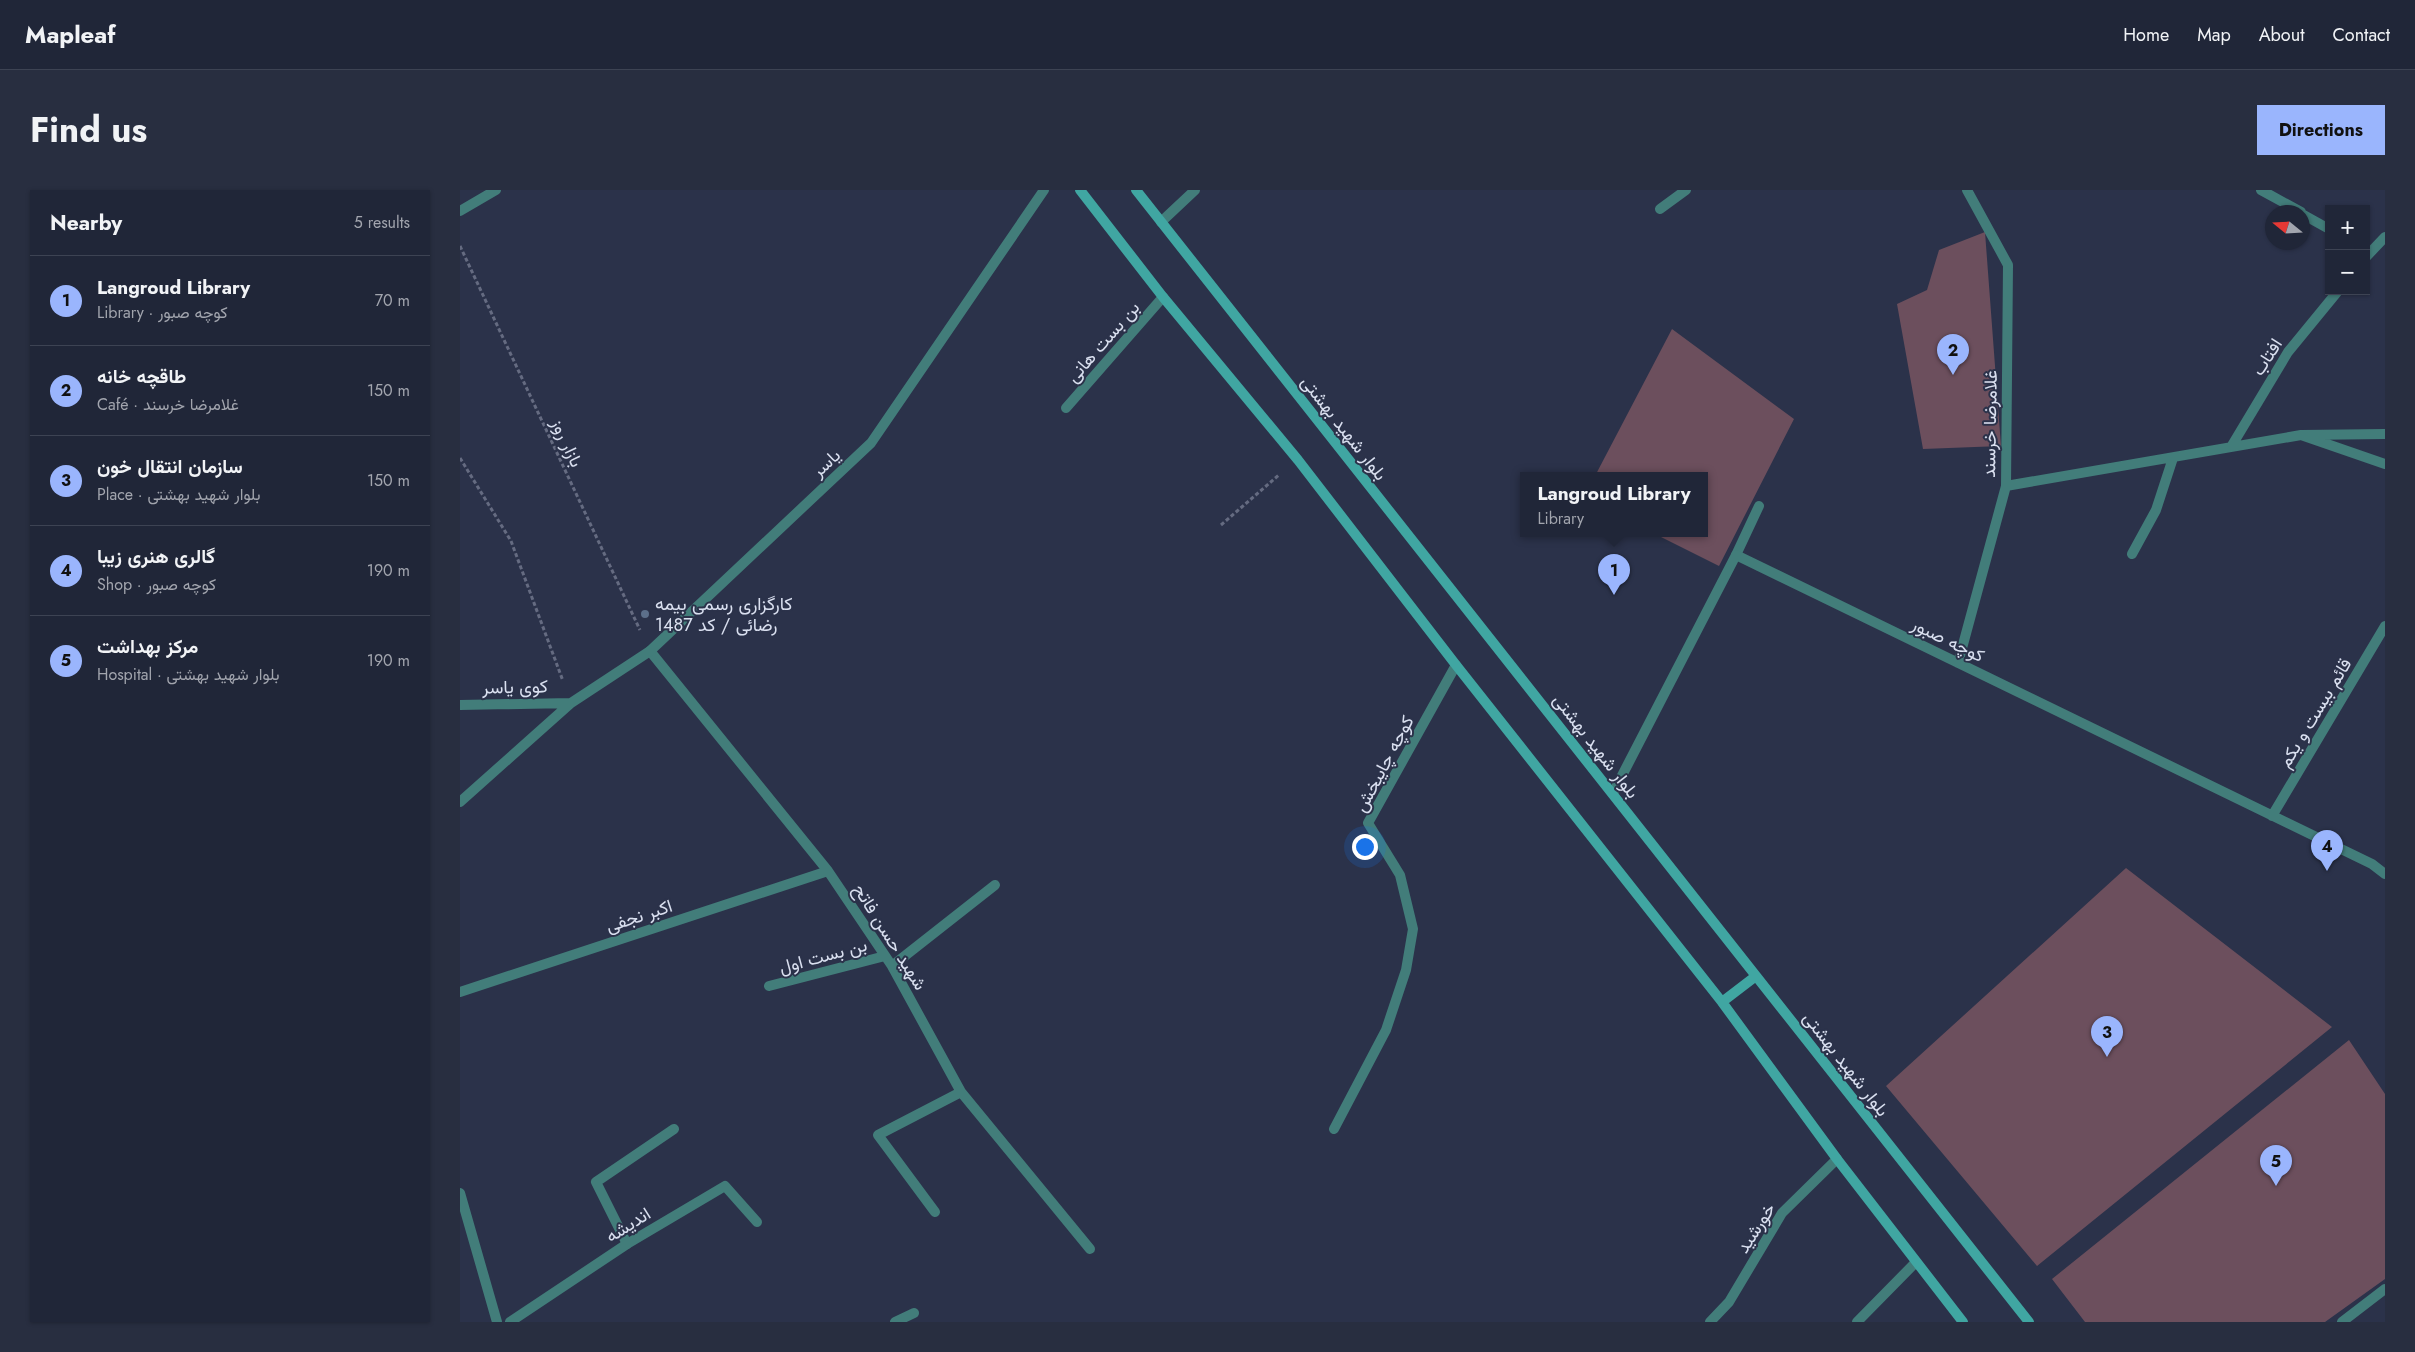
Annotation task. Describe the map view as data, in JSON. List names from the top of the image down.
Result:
{
  "streets": {
    "main road": ["بلوار شهید بهشتی"],
    "street": [
      "بن بست هانی",
      "افتاب",
      "غلامرضا خرسند",
      "یاسر",
      "کوچه صبور",
      "کوی یاسر",
      "قائم بیست و یکم",
      "کوچه چایبخش",
      "اکبر نجفی",
      "شهید حسن فاتح",
      "بن بست اول",
      "اندیشه",
      "خورشید"
    ],
    "path": ["بازار روز"]
  },
  "crossings": [
    ["غلامرضا خرسند", "کوچه صبور"],
    ["بازار روز", "یاسر"],
    ["بازار روز", "شهید حسن فاتح"],
    ["یاسر", "کوی یاسر"],
    ["یاسر", "شهید حسن فاتح"],
    ["کوچه صبور", "قائم بیست و یکم"],
    ["اکبر نجفی", "شهید حسن فاتح"],
    ["شهید حسن فاتح", "بن بست اول"]
  ],
  "places": ["کارگزاری رسمی بیمه رضائی / کد 1487"],
  "north": "left",
  "page": {
    "header": "Mapleaf",
    "nav": [
      "Home",
      "Map",
      "About",
      "Contact"
    ],
    "title": "Find us",
    "buttons": "Directions",
    "heading": ["Nearby", "5 results"],
    "map_buttons": ["+", "−"],
    "list": [
      {
        "mark": "1",
        "name": "Langroud Library",
        "note": "Library · کوچه صبور",
        "value": "70 m"
      },
      {
        "mark": "2",
        "name": "طاقچه خانه",
        "note": "Café · غلامرضا خرسند",
        "value": "150 m"
      },
      {
        "mark": "3",
        "name": "سازمان انتقال خون",
        "note": "Place · بلوار شهید بهشتی",
        "value": "150 m"
      },
      {
        "mark": "4",
        "name": "گالری هنری زیبا",
        "note": "Shop · کوچه صبور",
        "value": "190 m"
      },
      {
        "mark": "5",
        "name": "مرکز بهداشت",
        "note": "Hospital · بلوار شهید بهشتی",
        "value": "190 m"
      }
    ],
    "pins": [
      "2",
      "1",
      "4",
      "3",
      "5"
    ],
    "popup": ["Langroud Library", "Library"]
  }
}
